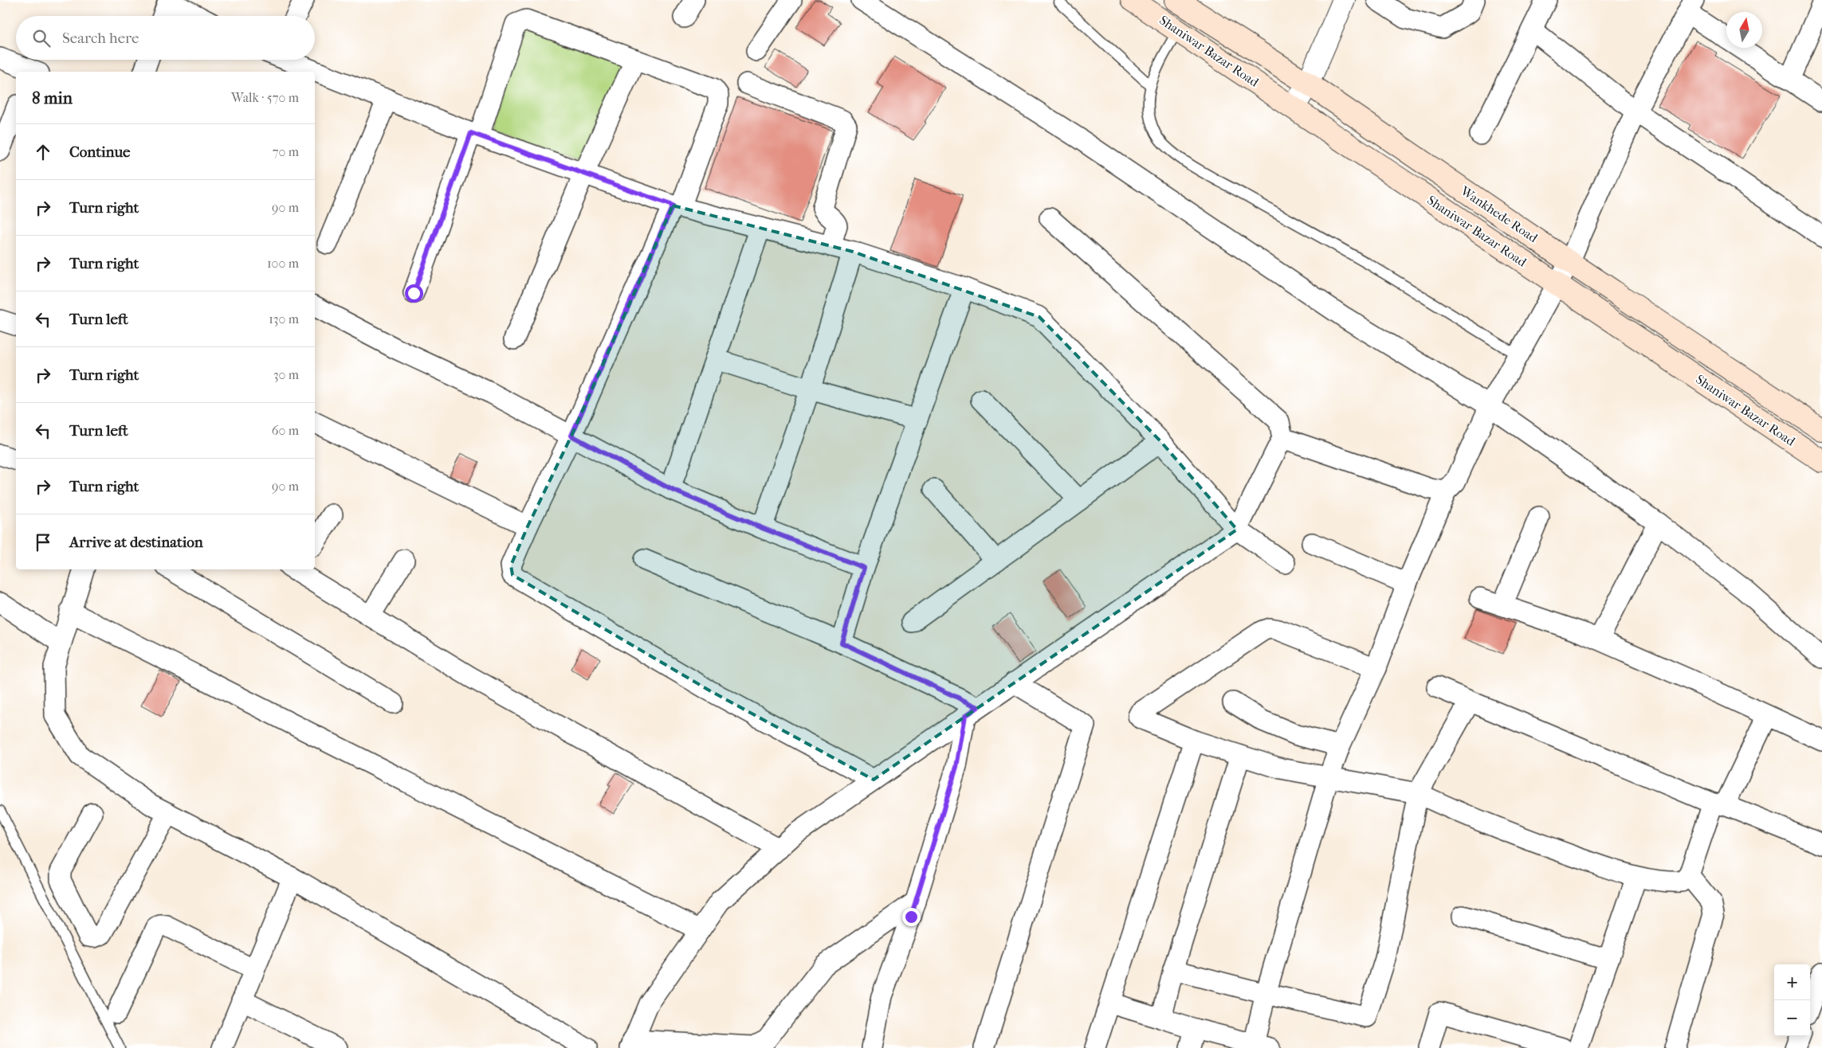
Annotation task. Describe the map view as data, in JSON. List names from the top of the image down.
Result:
{
  "streets": {
    "main road": ["Shaniwar Bazar Road", "Wankhede Road"]
  },
  "north": "top",
  "page": {
    "search": "Search here",
    "heading": ["8 min", "Walk · 570 m"],
    "list": [
      ["Continue", "70 m"],
      ["Turn right", "90 m"],
      ["Turn right", "100 m"],
      ["Turn left", "130 m"],
      ["Turn right", "30 m"],
      ["Turn left", "60 m"],
      ["Turn right", "90 m"],
      "Arrive at destination"
    ],
    "map_buttons": ["+", "−"]
  }
}
